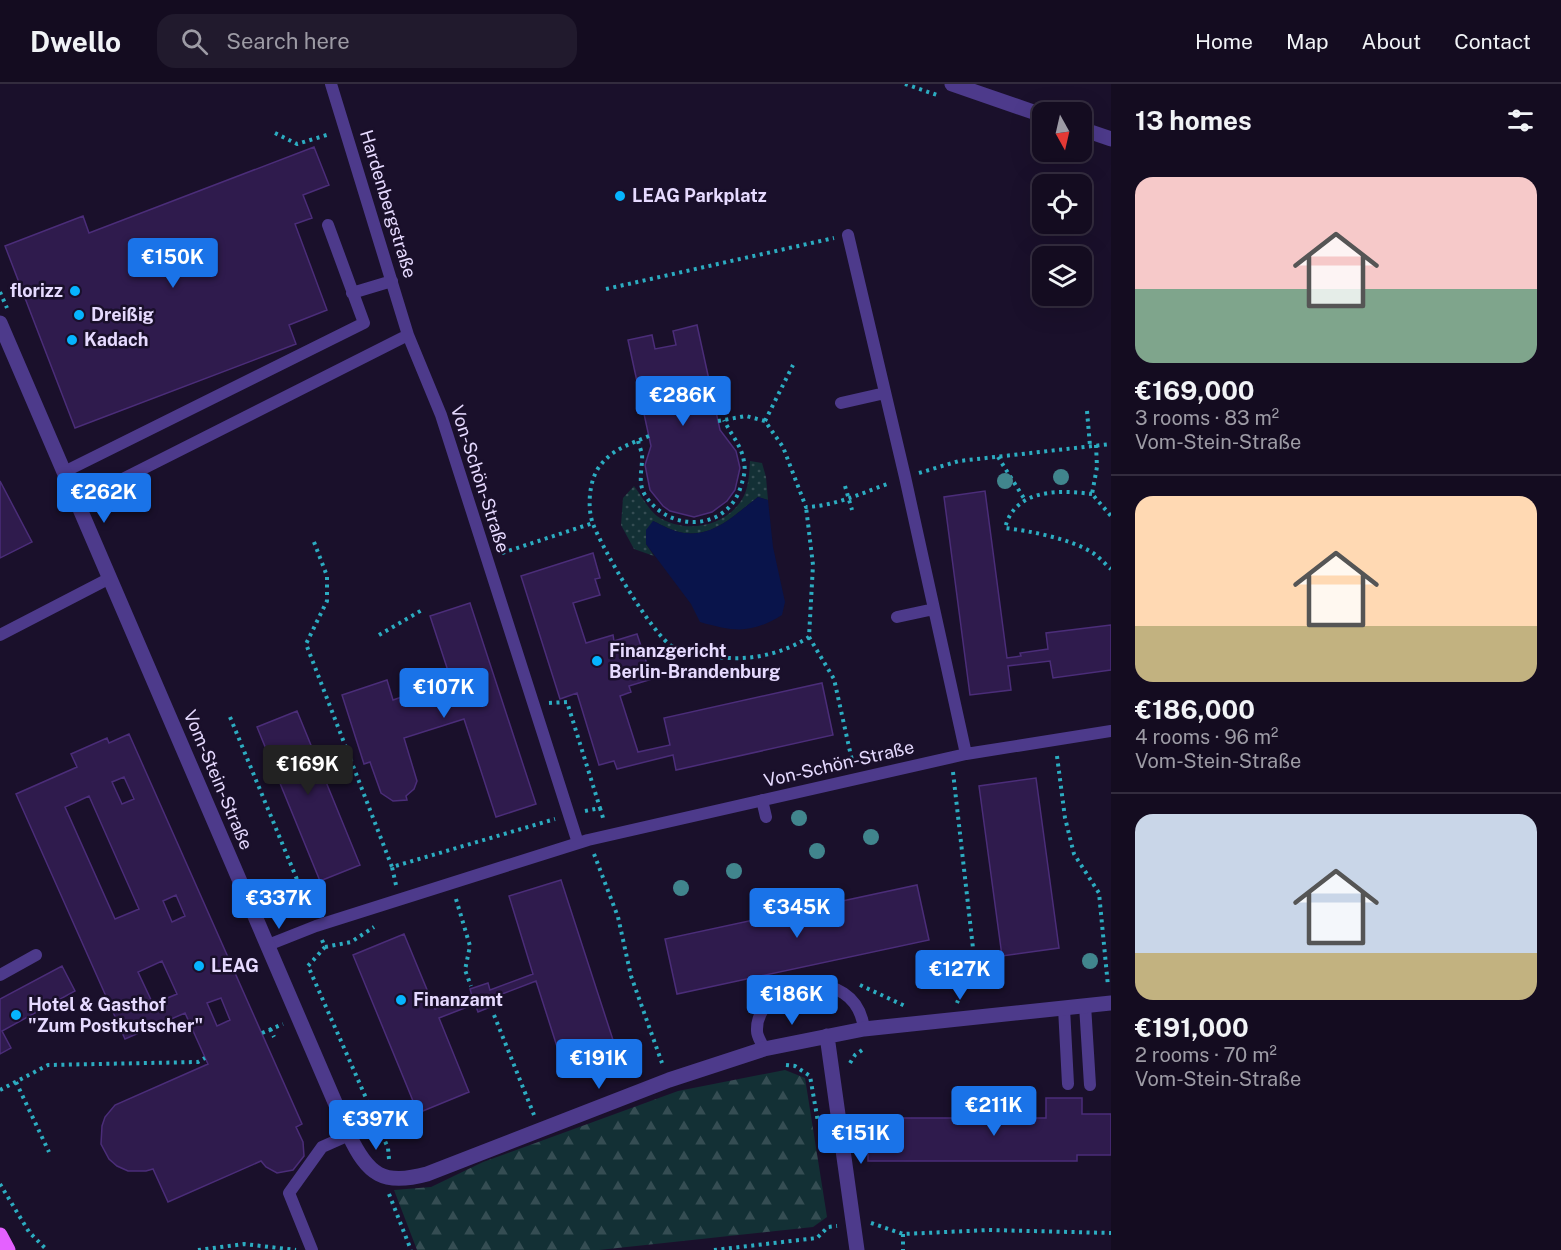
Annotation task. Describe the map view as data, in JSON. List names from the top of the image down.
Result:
{
  "streets": {
    "street": ["Vom-Stein-Straße"],
    "lane": ["Hardenbergstraße", "Von-Schön-Straße"]
  },
  "crossings": [
    ["Hardenbergstraße", "Von-Schön-Straße"],
    ["Von-Schön-Straße", "Vom-Stein-Straße"]
  ],
  "places": [
    "LEAG Parkplatz",
    "florizz",
    "Dreißig",
    "Kadach",
    "Finanzgericht Berlin-Brandenburg",
    "LEAG",
    "Finanzamt",
    "Hotel & Gasthof \"Zum Postkutscher\""
  ],
  "north": "bottom",
  "page": {
    "header": "Dwello",
    "search": "Search here",
    "nav": [
      "Home",
      "Map",
      "About",
      "Contact"
    ],
    "heading": "13 homes",
    "list": [
      {
        "name": "€169,000",
        "note": "3 rooms · 83 m² · Vom-Stein-Straße"
      },
      {
        "name": "€186,000",
        "note": "4 rooms · 96 m² · Vom-Stein-Straße"
      },
      {
        "name": "€191,000",
        "note": "2 rooms · 70 m² · Vom-Stein-Straße"
      }
    ],
    "price": [
      "€150K",
      "€286K",
      "€262K",
      "€107K",
      "€169K",
      "€337K",
      "€345K",
      "€127K",
      "€186K",
      "€191K",
      "€211K",
      "€397K",
      "€151K"
    ]
  }
}
